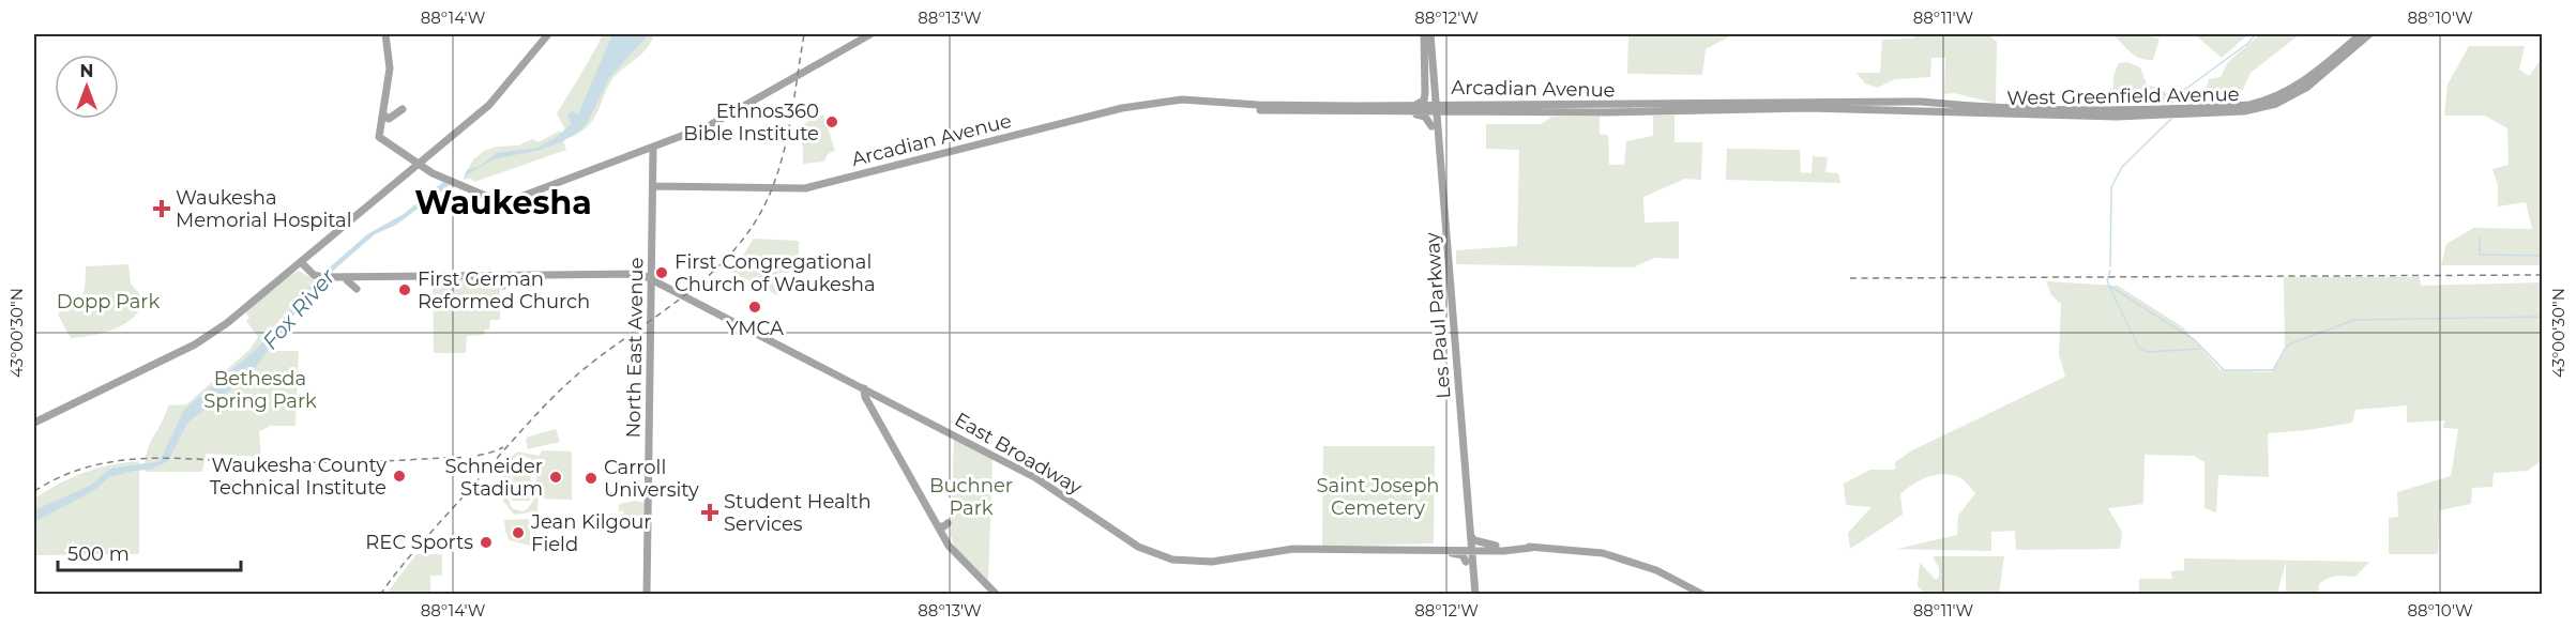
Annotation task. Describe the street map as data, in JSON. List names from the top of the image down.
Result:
{
  "streets": {
    "main road": [
      "Arcadian Avenue",
      "West Greenfield Avenue",
      "Les Paul Parkway",
      "North East Avenue",
      "East Broadway"
    ]
  },
  "crossings": [
    ["Arcadian Avenue", "West Greenfield Avenue"],
    ["Arcadian Avenue", "North East Avenue"],
    ["Les Paul Parkway", "East Broadway"],
    ["North East Avenue", "East Broadway"]
  ],
  "districts": ["Waukesha"],
  "water": ["Fox River"],
  "parks": [
    "Dopp Park",
    "Bethesda Spring Park",
    "Buchner Park",
    "Saint Joseph Cemetery"
  ],
  "places": {
    "other": [
      "Ethnos360 Bible Institute",
      "First Congregational Church of Waukesha",
      "First German Reformed Church",
      "YMCA",
      "Waukesha County Technical Institute",
      "Schneider Stadium",
      "Carroll University",
      "Jean Kilgour Field",
      "REC Sports"
    ],
    "health": ["Waukesha Memorial Hospital", "Student Health Services"]
  },
  "scale_bar": "500 m",
  "north": "top",
  "coordinates": [
    "88°14'W",
    "88°13'W",
    "88°12'W",
    "88°11'W",
    "88°10'W",
    "43°00'30\"N"
  ]
}
